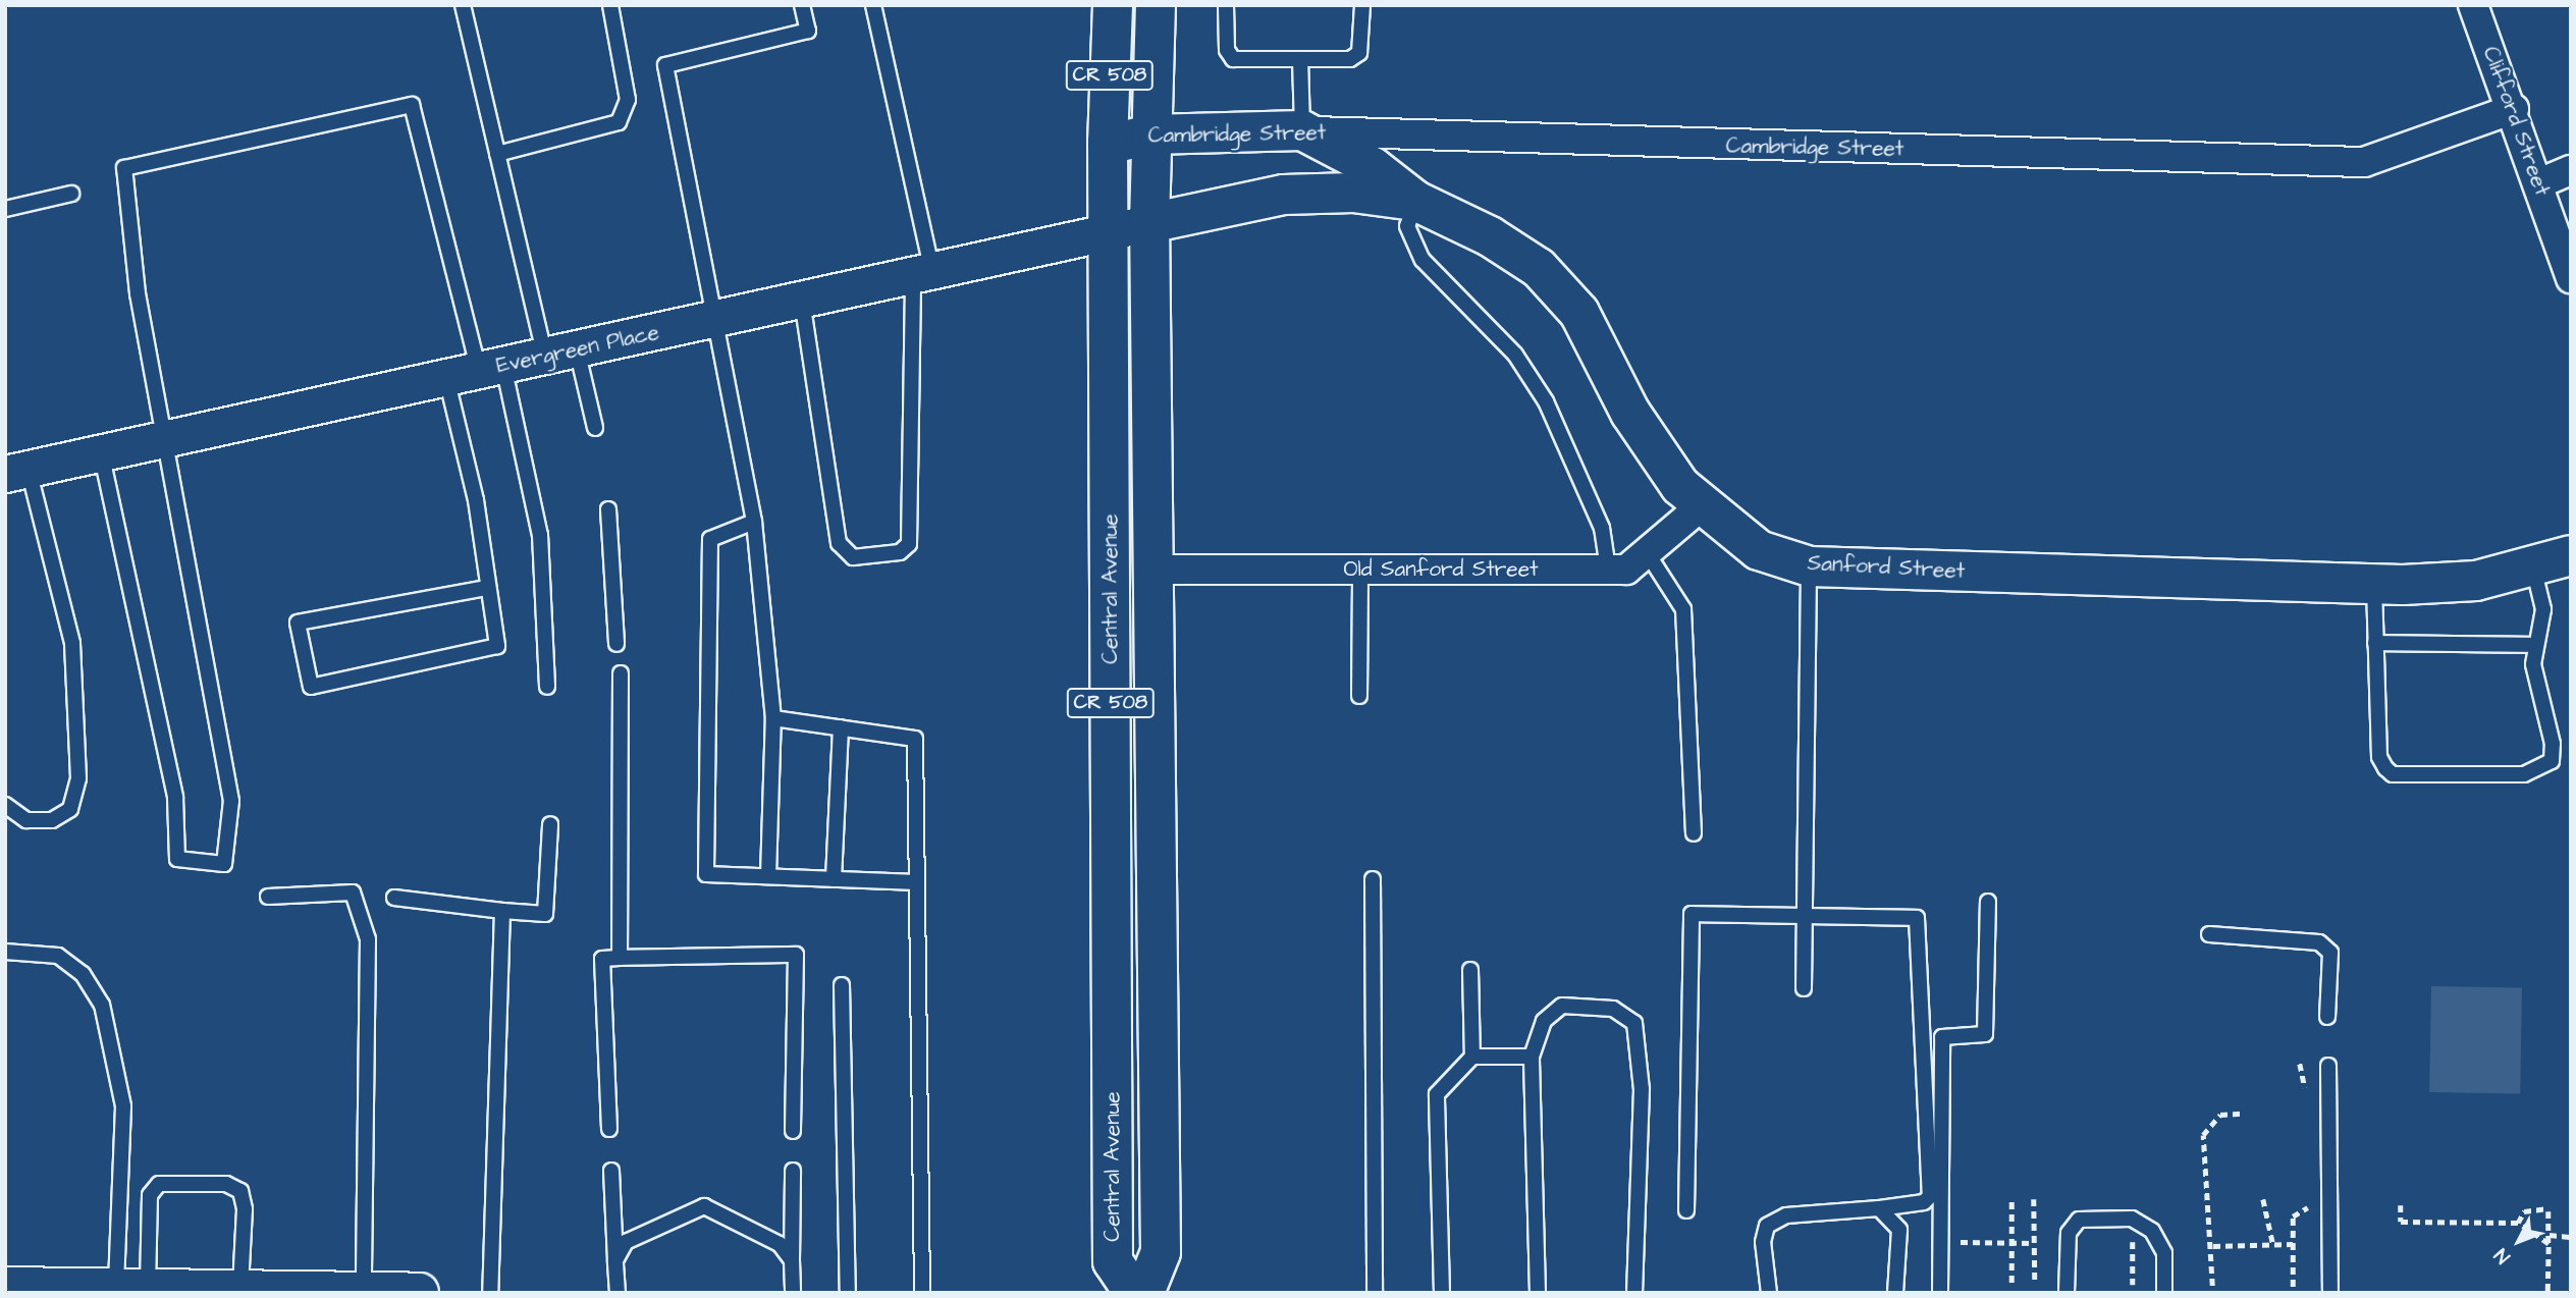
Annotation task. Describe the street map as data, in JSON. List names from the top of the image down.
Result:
{
  "streets": {
    "main road": [
      "CR 508",
      "Cambridge Street",
      "Sanford Street",
      "Central Avenue"
    ],
    "street": ["Clifford Street", "Evergreen Place", "Old Sanford Street"]
  },
  "crossings": [
    ["CR 508", "Cambridge Street"],
    ["CR 508", "Evergreen Place"],
    ["CR 508", "Sanford Street"],
    ["CR 508", "Old Sanford Street"],
    ["Clifford Street", "Cambridge Street"],
    ["Cambridge Street", "Central Avenue"],
    ["Evergreen Place", "Sanford Street"],
    ["Evergreen Place", "Central Avenue"],
    ["Sanford Street", "Old Sanford Street"]
  ],
  "north": "bottom left"
}
